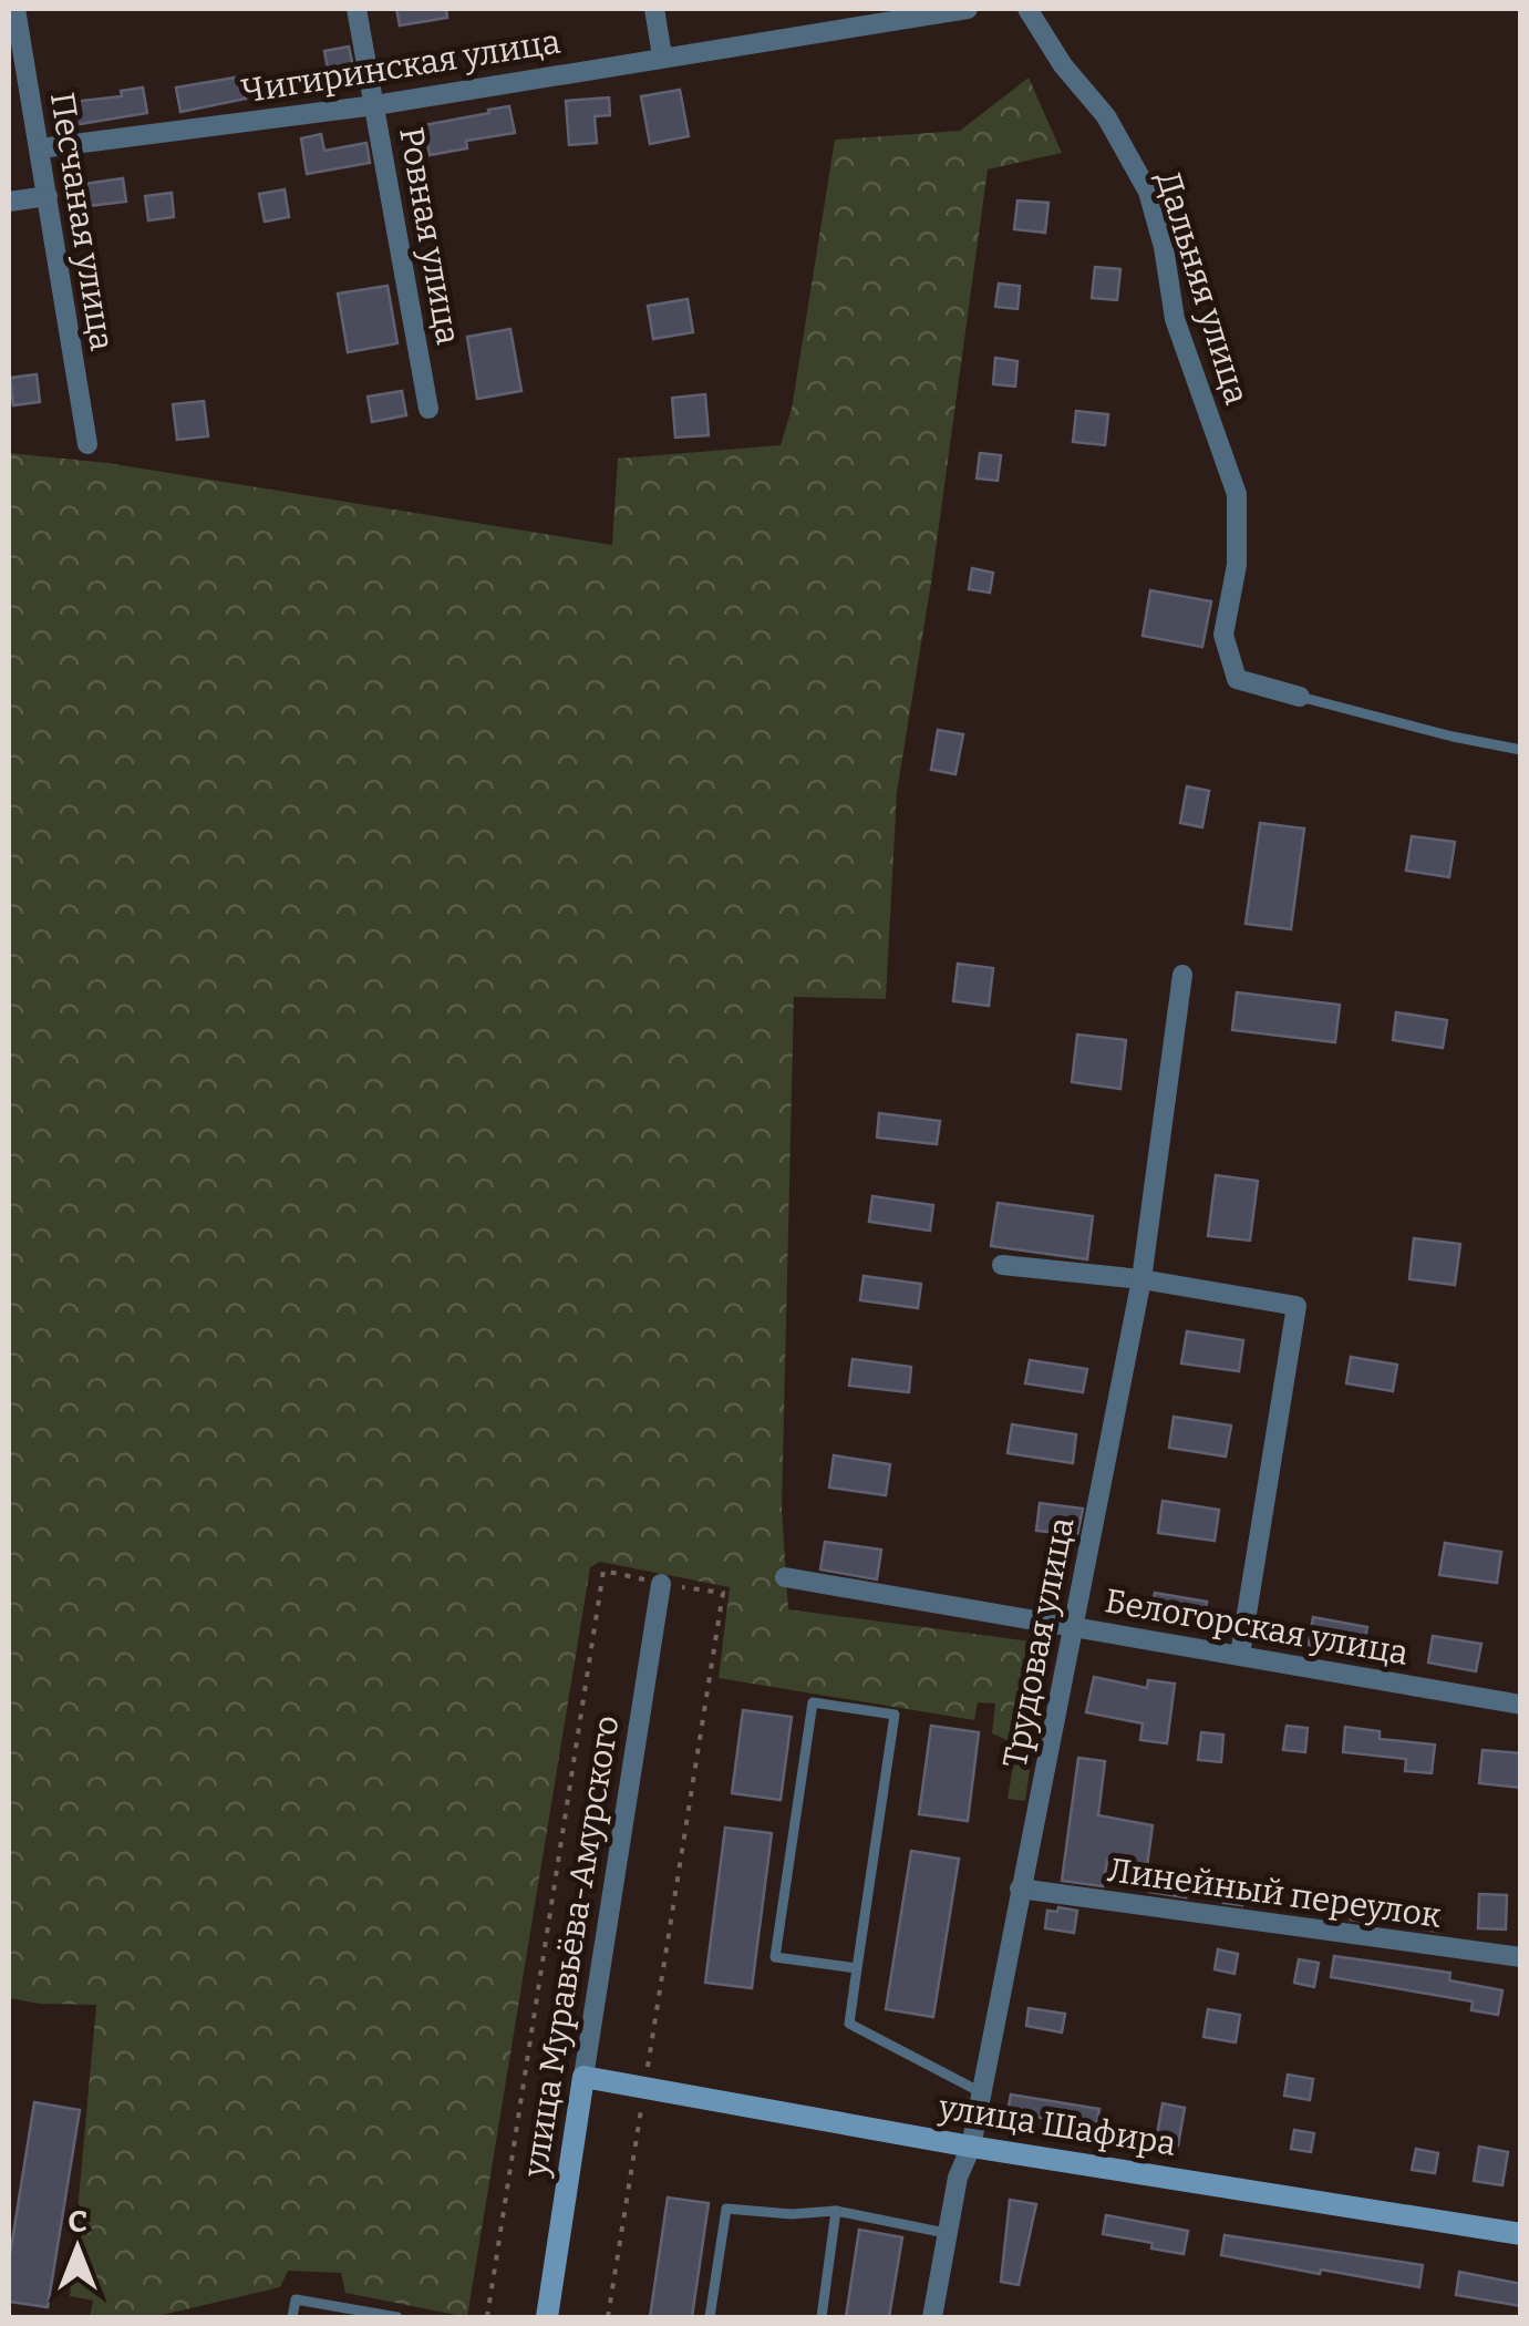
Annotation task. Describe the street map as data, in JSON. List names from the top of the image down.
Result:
{
  "streets": {
    "street": [
      "Чигиринская улица",
      "Песчаная улица",
      "Ровная улица",
      "Дальняя улица",
      "Белогорская улица",
      "Трудовая улица",
      "Линейный переулок",
      "улица Муравьёва-Амурского",
      "улица Шафира"
    ]
  },
  "crossings": [
    ["Чигиринская улица", "Песчаная улица"],
    ["Чигиринская улица", "Ровная улица"],
    ["Белогорская улица", "Трудовая улица"],
    ["Трудовая улица", "Линейный переулок"],
    ["Трудовая улица", "улица Шафира"],
    ["улица Муравьёва-Амурского", "улица Шафира"]
  ],
  "north": "top"
}
